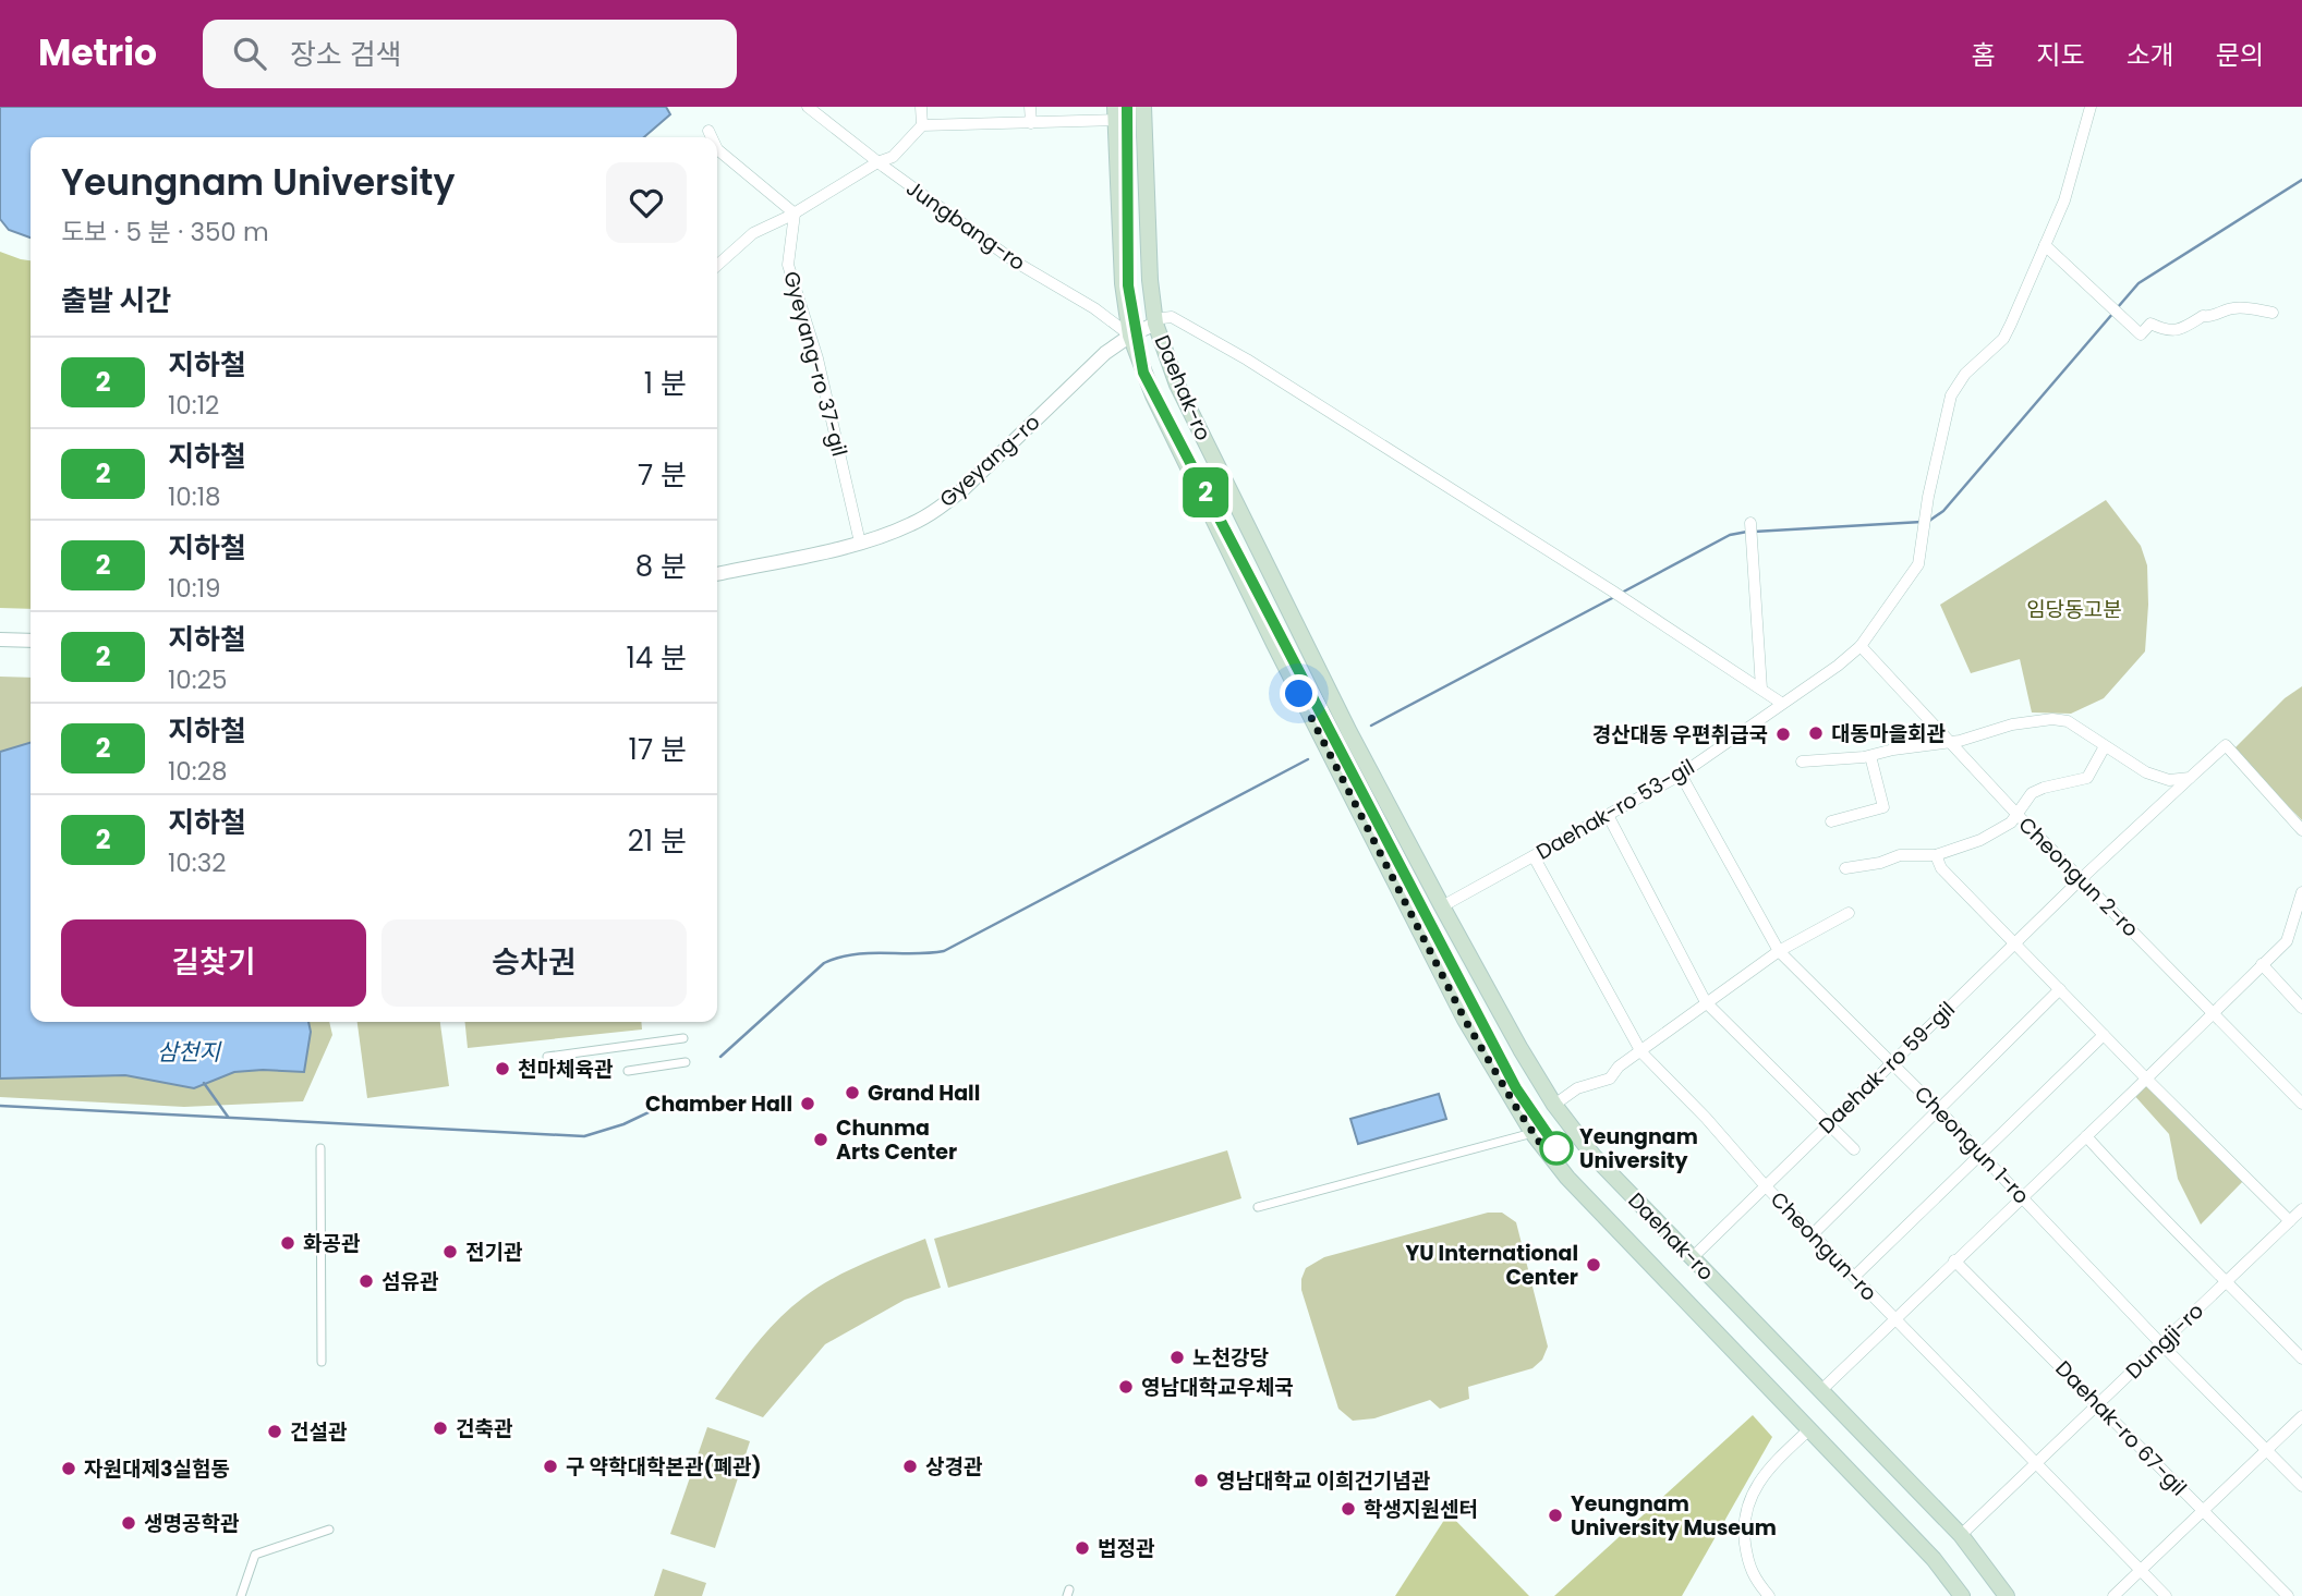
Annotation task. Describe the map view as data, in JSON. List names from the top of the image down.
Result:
{
  "streets": {
    "main road": ["Daehak-ro"],
    "street": [
      "Jungbang-ro",
      "Gyeyang-ro 37-gil",
      "Gyeyang-ro",
      "Daehak-ro 53-gil",
      "Cheongun 2-ro",
      "Daehak-ro 59-gil",
      "Cheongun 1-ro",
      "Cheongun-ro",
      "Dungji-ro",
      "Daehak-ro 67-gil"
    ]
  },
  "crossings": [
    ["Jungbang-ro", "Gyeyang-ro"],
    ["Gyeyang-ro 37-gil", "Gyeyang-ro"],
    ["Daehak-ro", "Gyeyang-ro"],
    ["Daehak-ro", "Daehak-ro 53-gil"],
    ["Daehak-ro", "Daehak-ro 59-gil"],
    ["Daehak-ro", "Dungji-ro"],
    ["Daehak-ro 53-gil", "Cheongun 2-ro"],
    ["Daehak-ro 53-gil", "Cheongun 1-ro"],
    ["Daehak-ro 53-gil", "Cheongun-ro"],
    ["Cheongun 2-ro", "Daehak-ro 59-gil"],
    ["Daehak-ro 59-gil", "Cheongun 1-ro"],
    ["Daehak-ro 59-gil", "Cheongun-ro"],
    ["Cheongun 1-ro", "Dungji-ro"],
    ["Cheongun-ro", "Dungji-ro"],
    ["Dungji-ro", "Daehak-ro 67-gil"]
  ],
  "water": ["삼천지"],
  "parks": ["임당동고분"],
  "places": [
    "대동마을회관",
    "경산대동 우편취급국",
    "천마체육관",
    "Grand Hall",
    "Chamber Hall",
    "Chunma Arts Center",
    "Yeungnam University",
    "화공관",
    "전기관",
    "YU International Center",
    "섬유관",
    "노천강당",
    "영남대학교우체국",
    "건축관",
    "건설관",
    "구 약학대학본관(폐관)",
    "상경관",
    "자원대제3실험동",
    "영남대학교 이희건기념관",
    "학생지원센터",
    "Yeungnam University Museum",
    "생명공학관",
    "법정관"
  ],
  "lines": ["metro line 2"],
  "page": {
    "header": "Metrio",
    "search": "장소 검색",
    "nav": [
      "홈",
      "지도",
      "소개",
      "문의"
    ],
    "on_map": "2",
    "heading": [
      ["Yeungnam University", "도보 · 5 분 · 350 m"],
      "출발 시간"
    ],
    "list": [
      {
        "mark": "2",
        "name": "지하철",
        "note": "10:12",
        "value": "1 분"
      },
      {
        "mark": "2",
        "name": "지하철",
        "note": "10:18",
        "value": "7 분"
      },
      {
        "mark": "2",
        "name": "지하철",
        "note": "10:19",
        "value": "8 분"
      },
      {
        "mark": "2",
        "name": "지하철",
        "note": "10:25",
        "value": "14 분"
      },
      {
        "mark": "2",
        "name": "지하철",
        "note": "10:28",
        "value": "17 분"
      },
      {
        "mark": "2",
        "name": "지하철",
        "note": "10:32",
        "value": "21 분"
      }
    ],
    "buttons": ["길찾기", "승차권"]
  }
}
